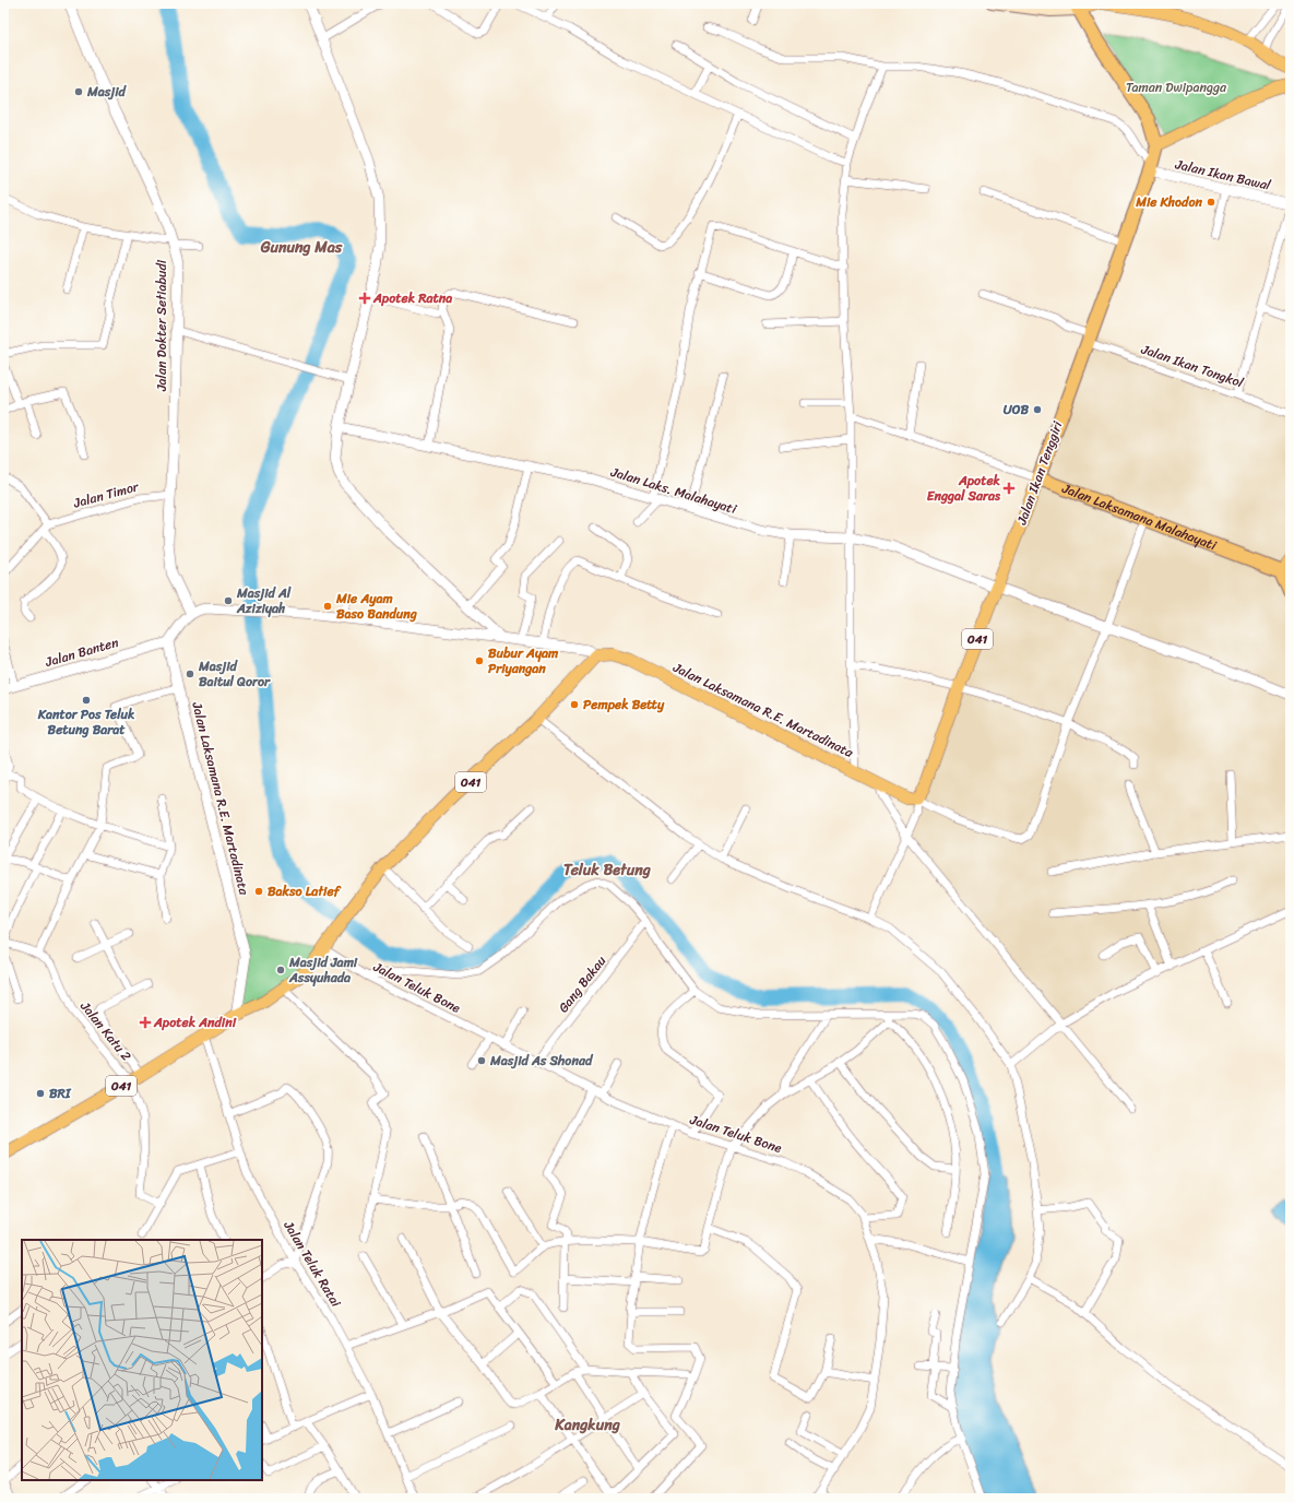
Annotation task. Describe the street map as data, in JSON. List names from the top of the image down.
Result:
{
  "streets": {
    "highway": ["Jalan Ikan Tenggiri", "Jalan Laksamana Malahayati"],
    "main road": ["041", "Jalan Laksamana R.E. Martadinata"],
    "street": [
      "Jalan Ikan Bawal",
      "Jalan Dokter Setiabudi",
      "Jalan Ikan Tongkol",
      "Jalan Laks. Malahayati",
      "Jalan Timor",
      "Jalan Banten",
      "Gang Bakau",
      "Jalan Teluk Bone",
      "Jalan Katu 2",
      "Jalan Teluk Ratai"
    ]
  },
  "crossings": [
    ["Jalan Ikan Bawal", "Jalan Ikan Tenggiri"],
    ["Jalan Dokter Setiabudi", "Jalan Timor"],
    ["Jalan Dokter Setiabudi", "Jalan Laksamana R.E. Martadinata"],
    ["Jalan Ikan Tongkol", "Jalan Ikan Tenggiri"],
    ["Jalan Ikan Tenggiri", "Jalan Laks. Malahayati"],
    ["Jalan Ikan Tenggiri", "Jalan Laksamana Malahayati"],
    ["Jalan Ikan Tenggiri", "Jalan Laksamana R.E. Martadinata"],
    ["041", "Jalan Laksamana R.E. Martadinata"],
    ["041", "Jalan Teluk Bone"],
    ["041", "Jalan Katu 2"],
    ["041", "Jalan Teluk Ratai"],
    ["Jalan Banten", "Jalan Laksamana R.E. Martadinata"],
    ["Gang Bakau", "Jalan Teluk Bone"]
  ],
  "districts": ["Gunung Mas", "Teluk Betung", "Kangkung"],
  "parks": ["Taman Dwipangga"],
  "places": {
    "other": [
      "Masjid",
      "Mie Khodon",
      "UOB",
      "Masjid Al Aziziyah",
      "Mie Ayam Baso Bandung",
      "Bubur Ayam Priyangan",
      "Masjid Baitul Qoror",
      "Kantor Pos Teluk Betung Barat",
      "Pempek Betty",
      "Bakso Latief",
      "Masjid Jami Assyuhada",
      "Masjid As Shonad",
      "BRI"
    ],
    "health": ["Apotek Ratna", "Apotek Enggal Saras", "Apotek Andini"]
  }
}
